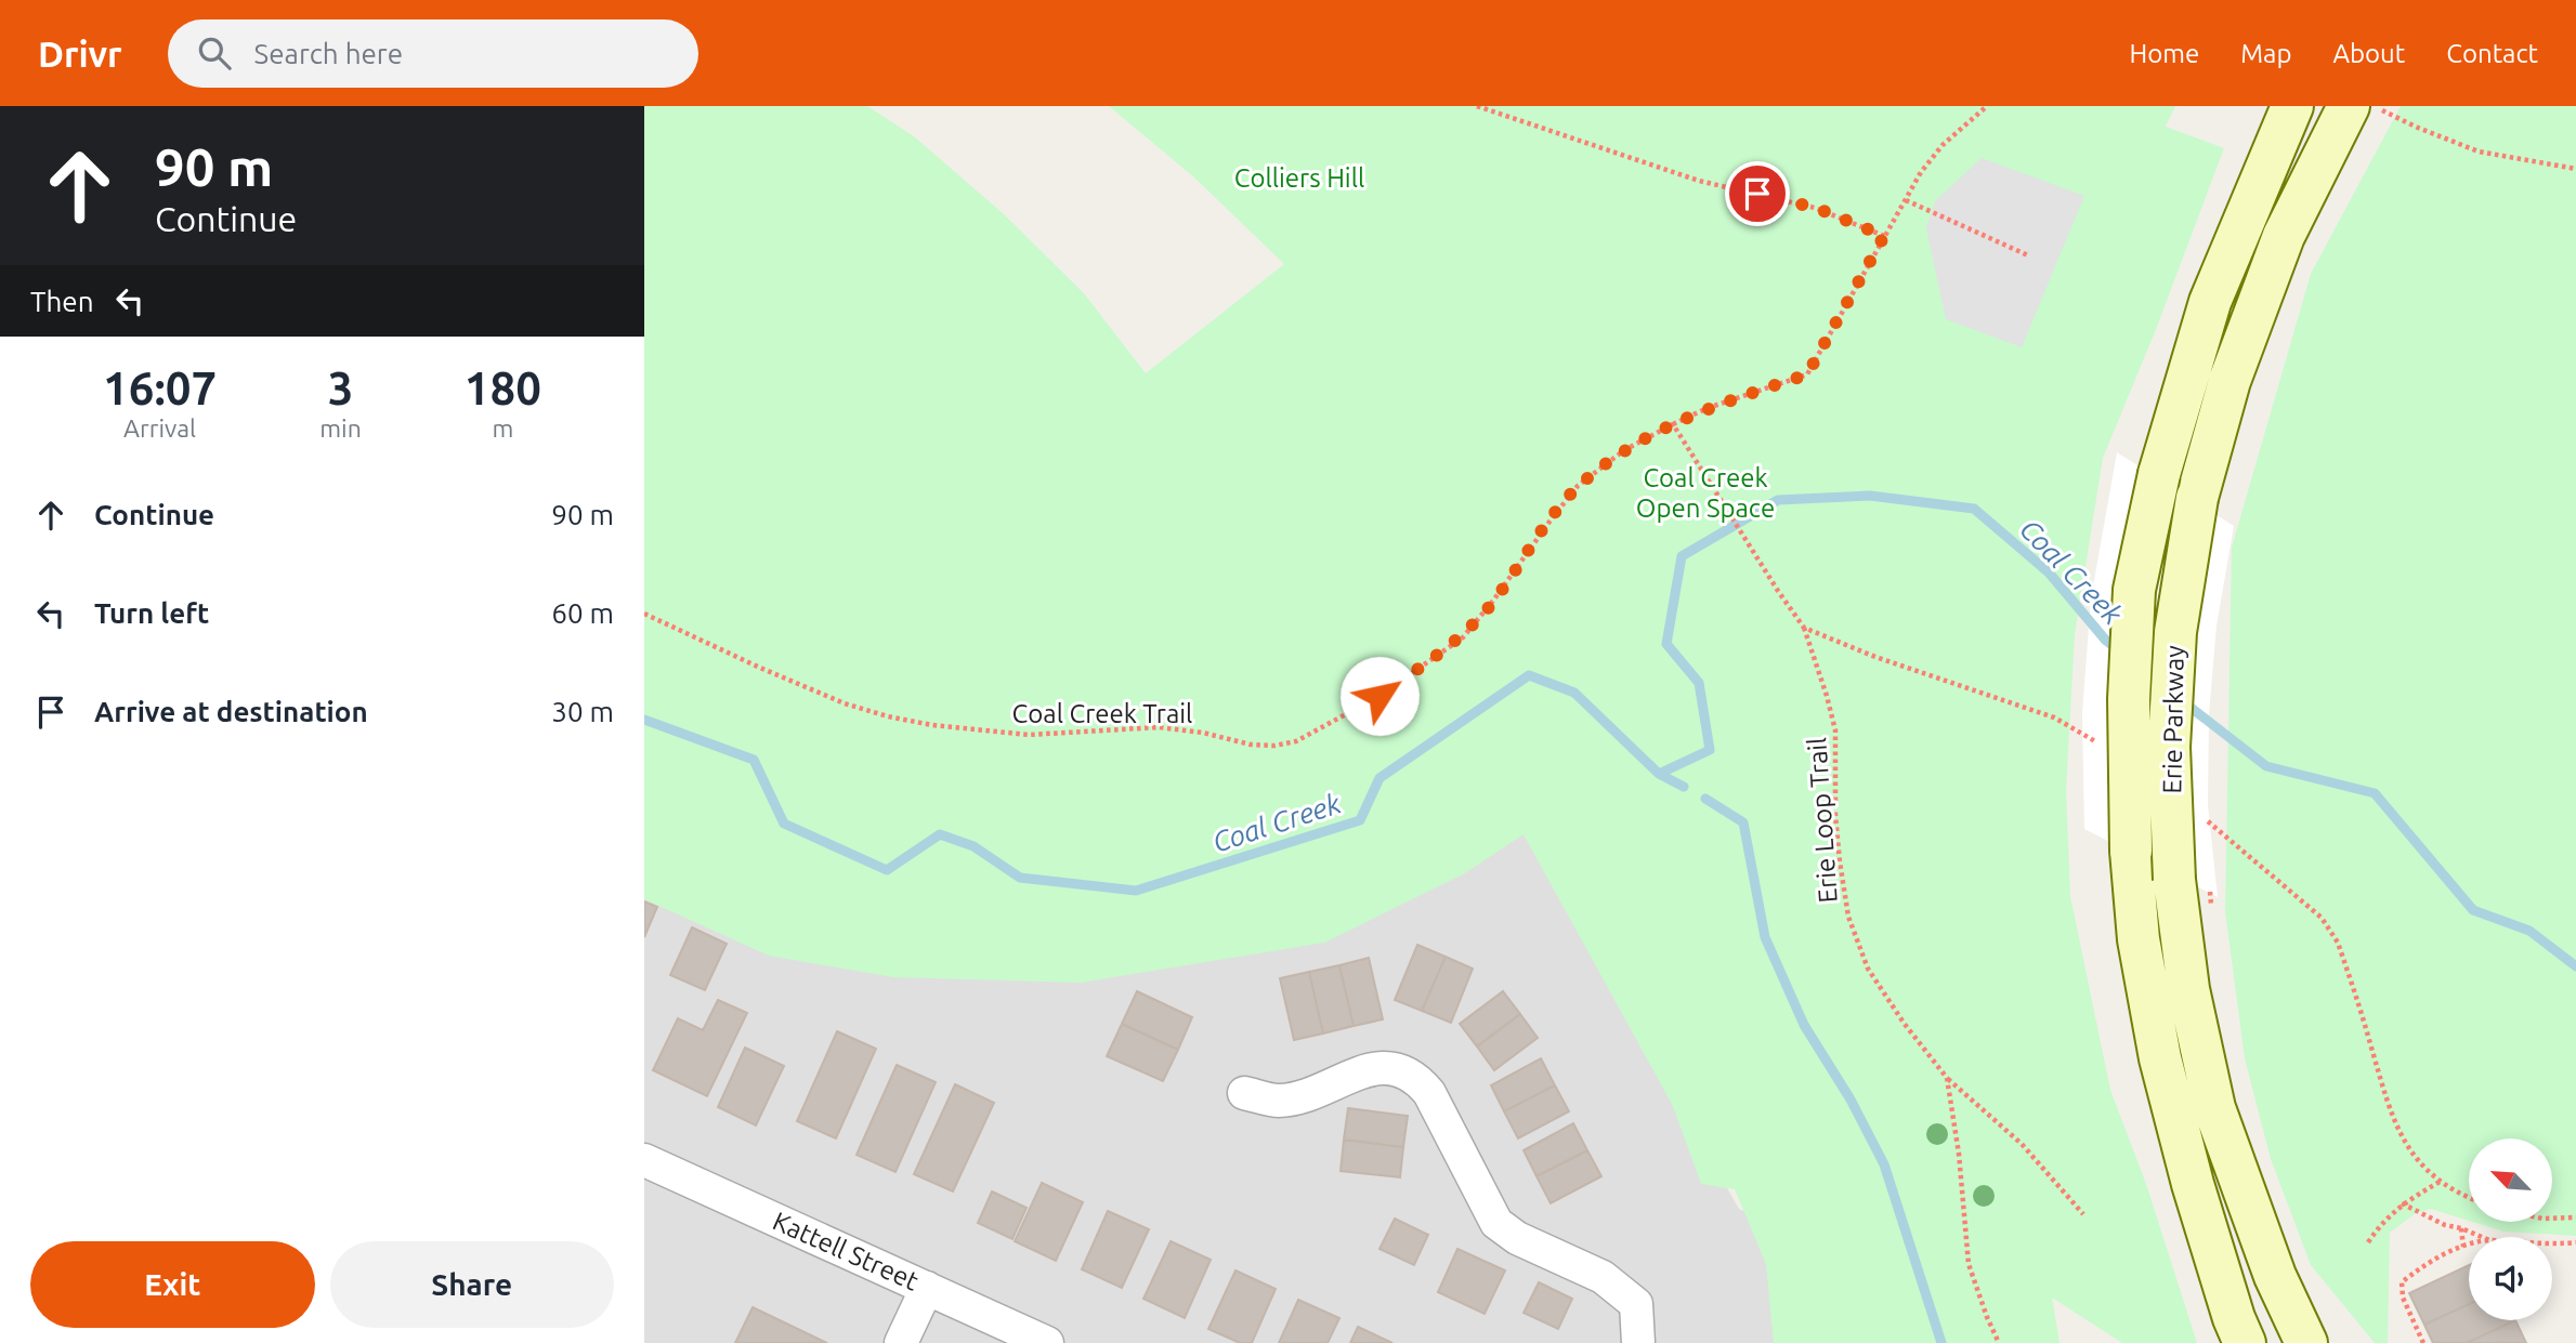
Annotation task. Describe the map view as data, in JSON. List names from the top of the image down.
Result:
{
  "streets": {
    "main road": ["Erie Parkway"],
    "street": ["Kattell Street"],
    "path": ["Coal Creek Trail", "Erie Loop Trail"]
  },
  "water": ["Coal Creek"],
  "parks": ["Colliers Hill", "Coal Creek Open Space"],
  "north": "top left",
  "page": {
    "header": "Drivr",
    "search": "Search here",
    "nav": [
      "Home",
      "Map",
      "About",
      "Contact"
    ],
    "turn": ["90 m", "Continue"],
    "then": "Then",
    "eta": [
      "16:07",
      "Arrival",
      "3",
      "min",
      "180",
      "m"
    ],
    "list": [
      {
        "name": "Continue",
        "value": "90 m"
      },
      {
        "name": "Turn left",
        "value": "60 m"
      },
      {
        "name": "Arrive at destination",
        "value": "30 m"
      }
    ],
    "buttons": ["Exit", "Share"]
  }
}
